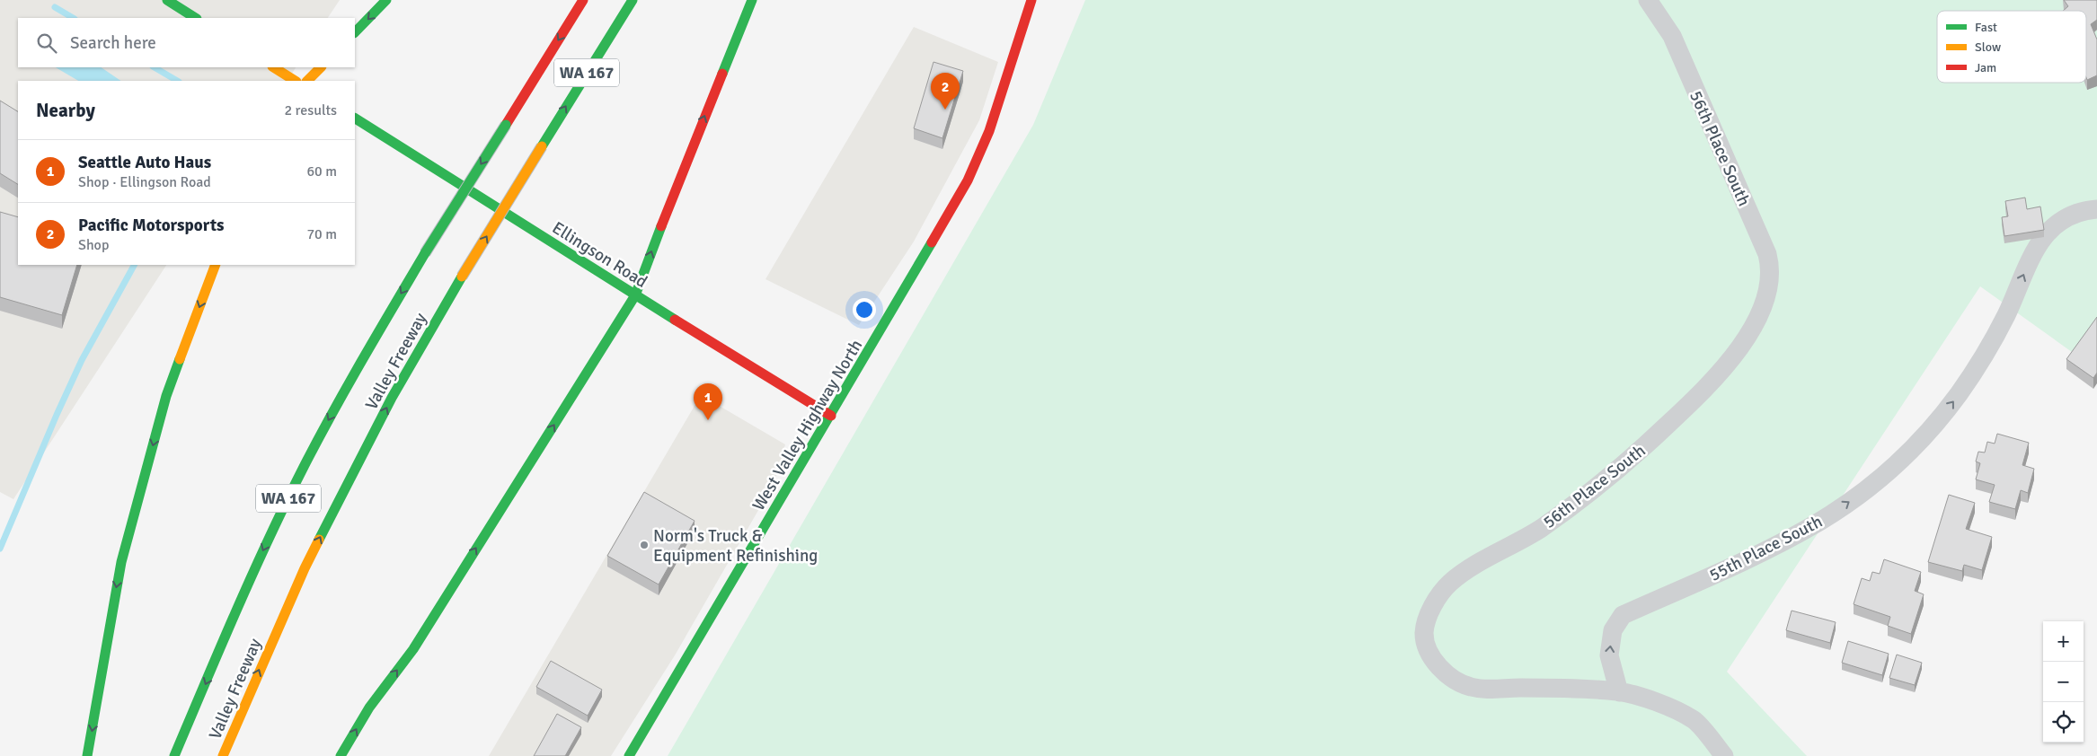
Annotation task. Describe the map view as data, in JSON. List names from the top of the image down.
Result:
{
  "streets": {
    "main road": [
      "WA 167",
      "Ellingson Road",
      "Valley Freeway",
      "West Valley Highway North"
    ],
    "street": ["56th Place South", "55th Place South"]
  },
  "crossings": [
    ["56th Place South", "55th Place South"],
    ["Ellingson Road", "West Valley Highway North"]
  ],
  "one_way": ["55th Place South"],
  "places": ["Norm's Truck & Equipment Refinishing"],
  "legend": ["Fast", "Slow", "Jam"],
  "page": {
    "search": "Search here",
    "pins": ["2", "1"],
    "heading": ["Nearby", "2 results"],
    "list": [
      {
        "mark": "1",
        "name": "Seattle Auto Haus",
        "note": "Shop · Ellingson Road",
        "value": "60 m"
      },
      {
        "mark": "2",
        "name": "Pacific Motorsports",
        "note": "Shop",
        "value": "70 m"
      }
    ],
    "map_buttons": ["+", "−"]
  }
}
